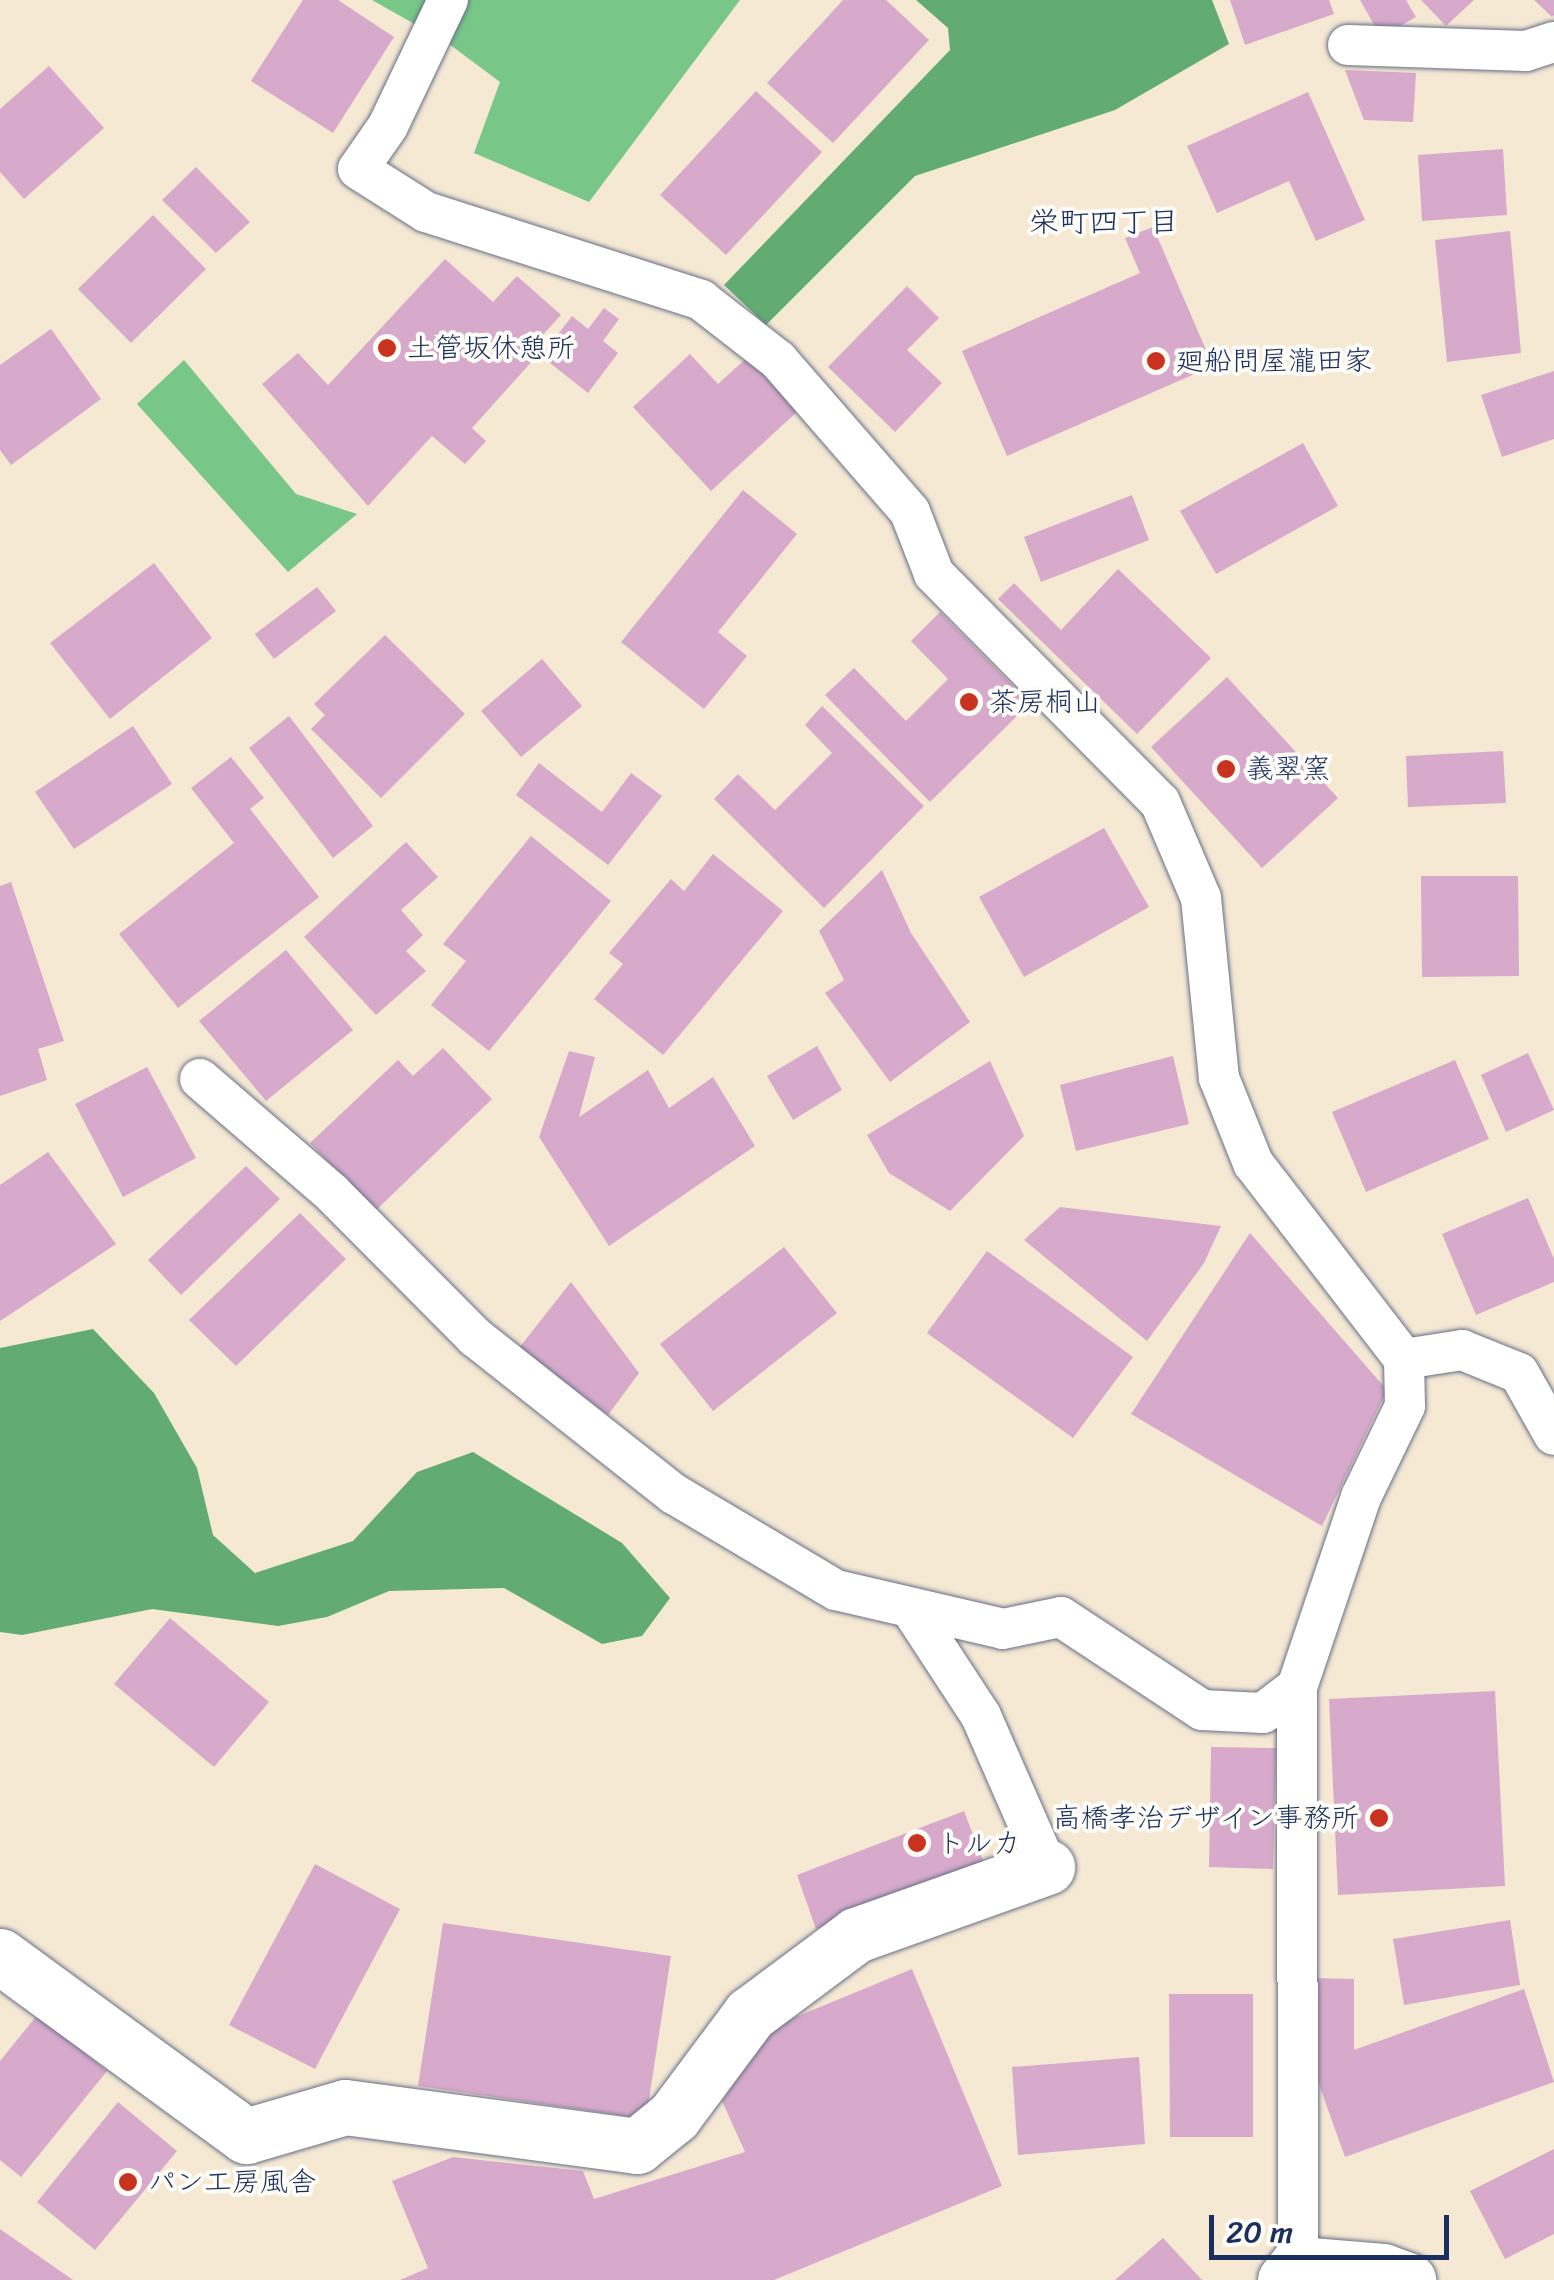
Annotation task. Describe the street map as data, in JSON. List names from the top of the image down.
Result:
{
  "districts": ["栄町四丁目"],
  "places": [
    "土管坂休憩所",
    "廻船問屋瀧田家",
    "茶房桐山",
    "義翠窯",
    "高橋孝治デザイン事務所",
    "トルカ",
    "パン工房風舎"
  ],
  "scale_bar": "20 m"
}
